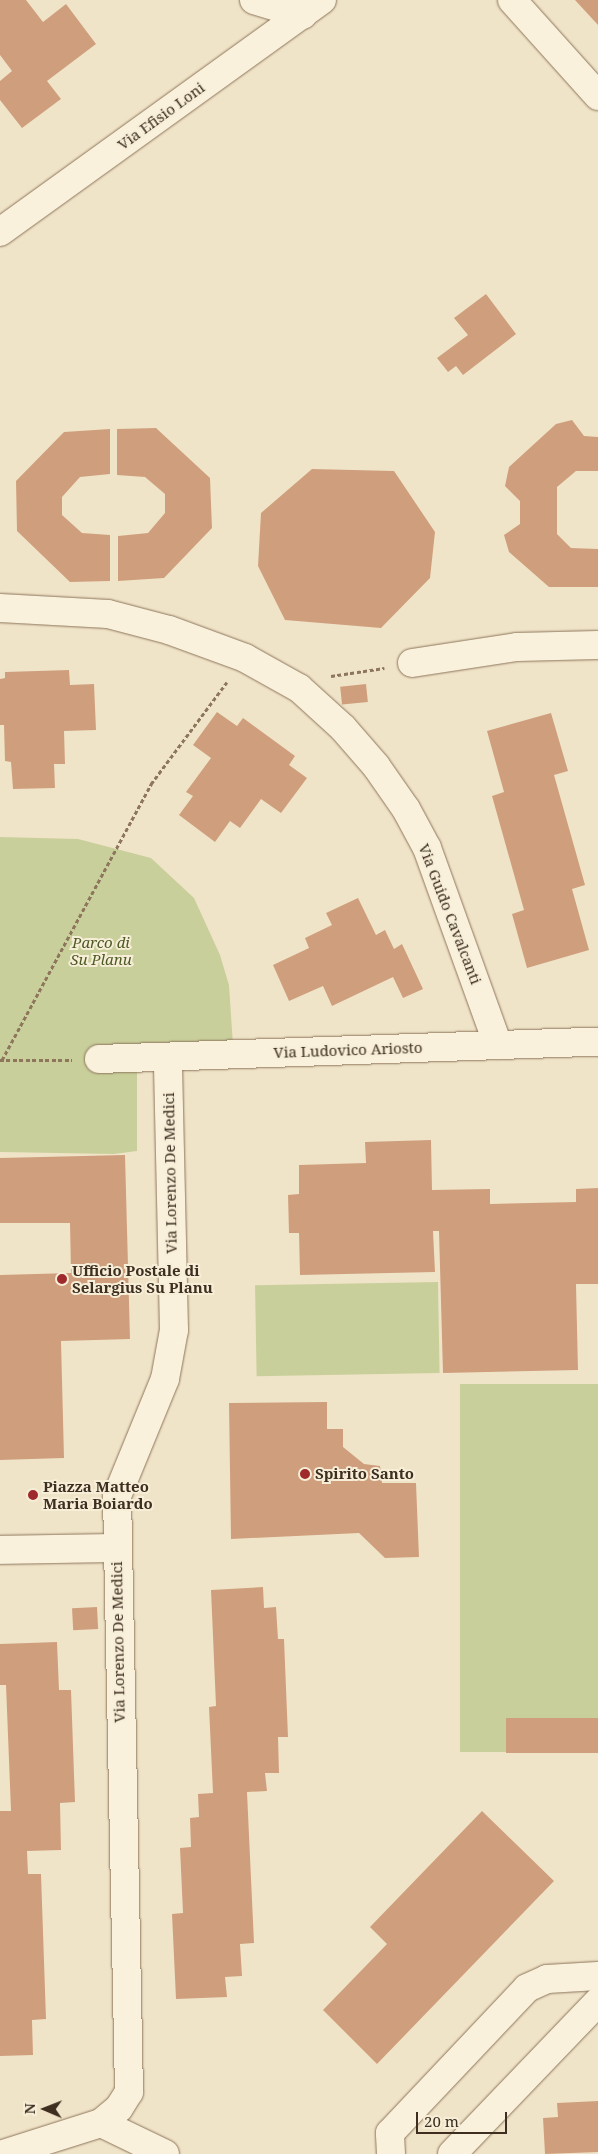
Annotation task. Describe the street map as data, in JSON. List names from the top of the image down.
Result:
{
  "streets": {
    "street": [
      "Via Efisio Loni",
      "Via Guido Cavalcanti",
      "Via Ludovico Ariosto",
      "Via Lorenzo De Medici"
    ]
  },
  "crossings": [
    ["Via Guido Cavalcanti", "Via Ludovico Ariosto"],
    ["Via Ludovico Ariosto", "Via Lorenzo De Medici"]
  ],
  "parks": ["Parco di Su Planu"],
  "places": ["Ufficio Postale di Selargius Su Planu", "Spirito Santo", "Piazza Matteo Maria Boiardo"],
  "scale_bar": "20 m",
  "north": "left"
}
